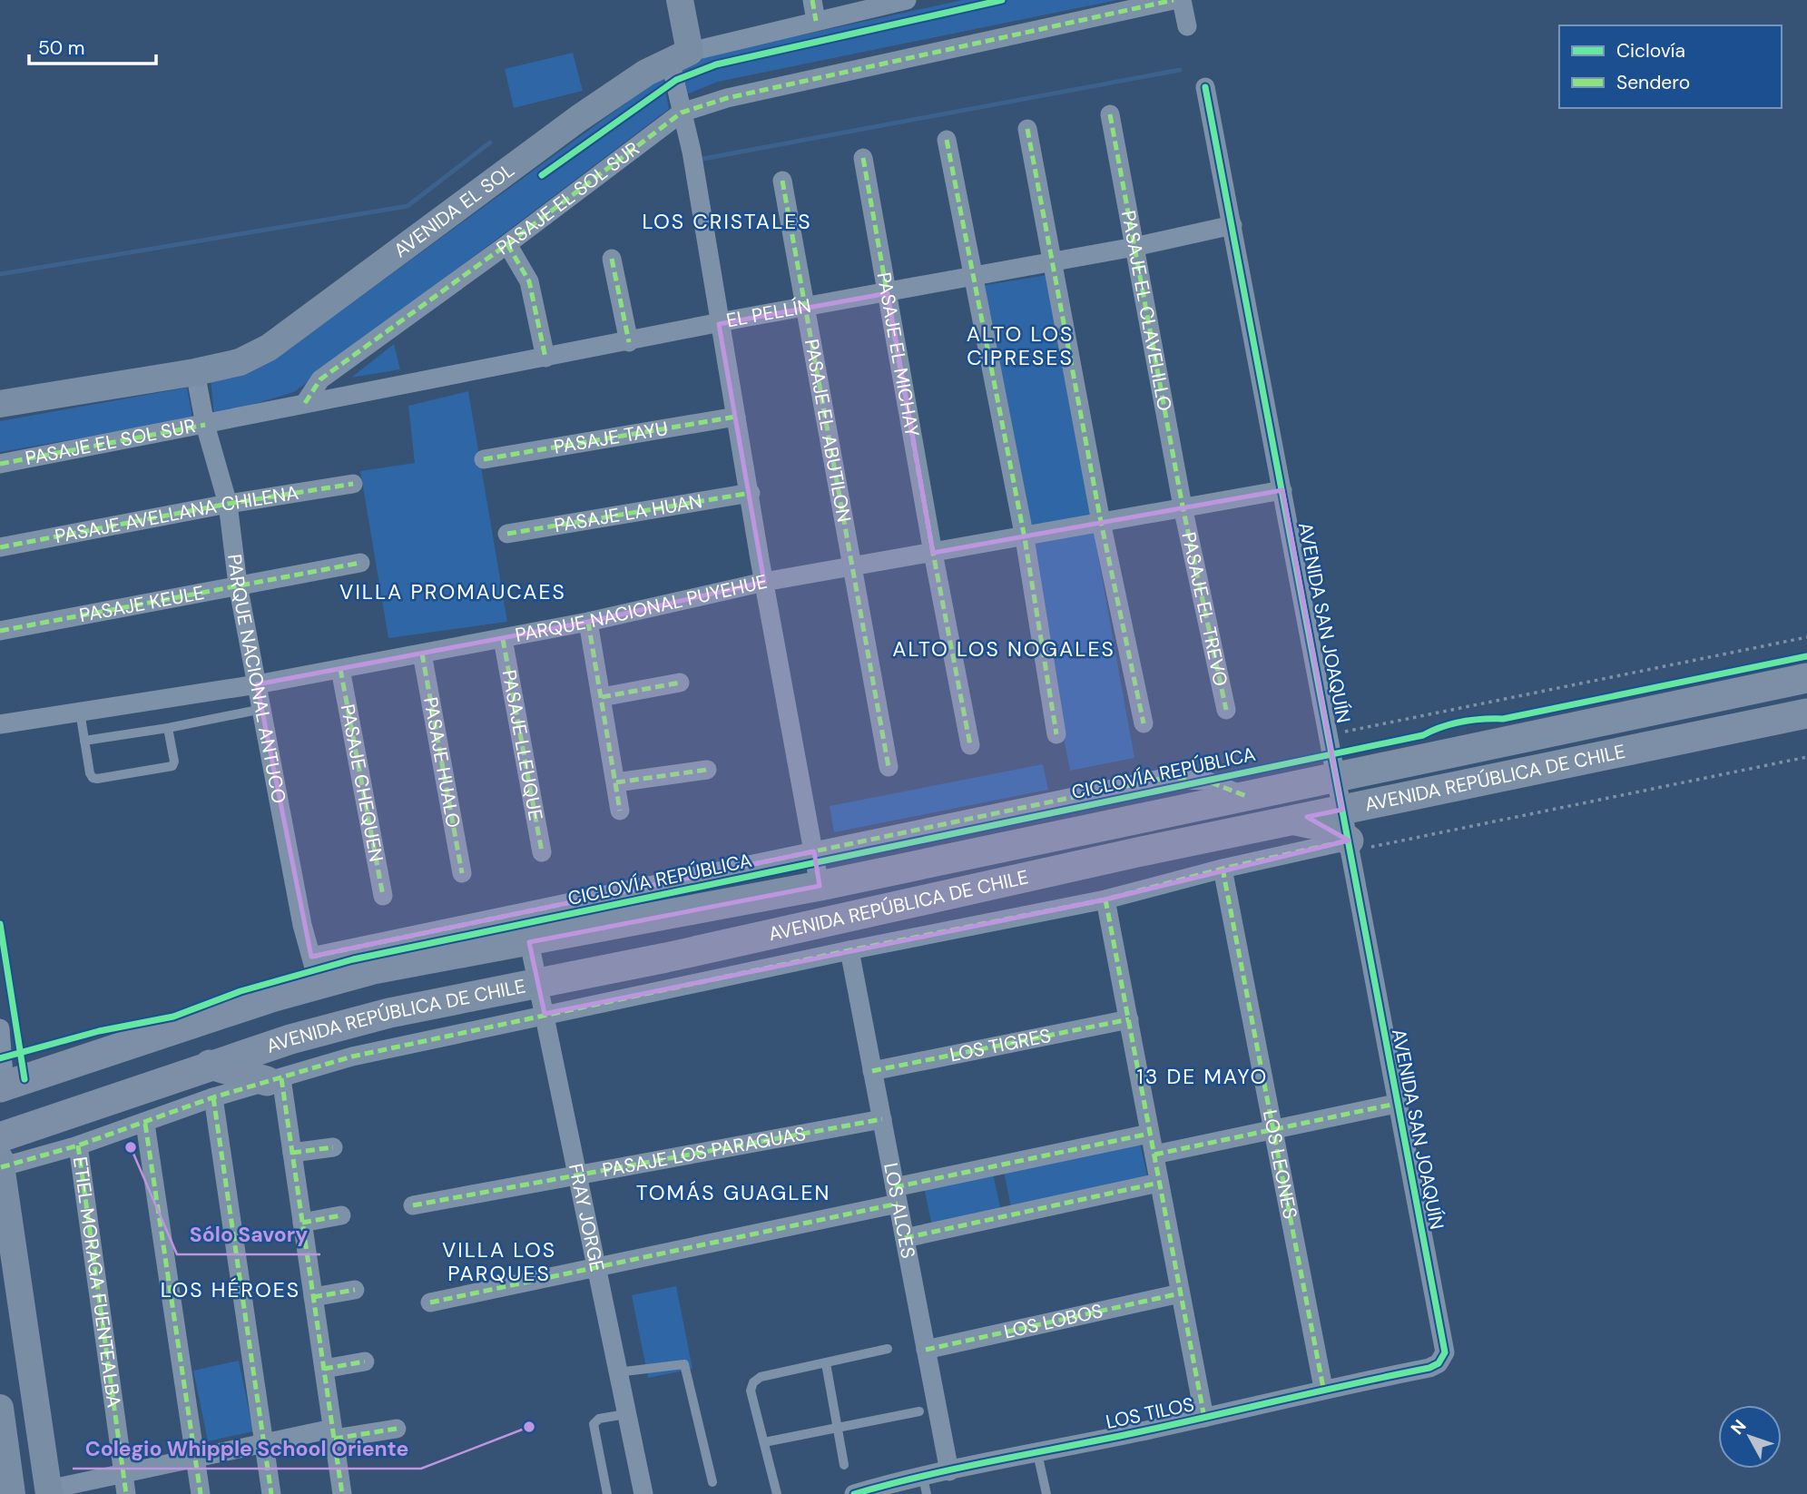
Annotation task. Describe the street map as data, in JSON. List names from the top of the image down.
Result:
{
  "streets": {
    "main road": ["AVENIDA REPÚBLICA DE CHILE"],
    "street": [
      "PASAJE EL SOL SUR",
      "AVENIDA EL SOL",
      "PASAJE EL CLAVELILLO",
      "EL PELLÍN",
      "PASAJE EL MICHAY",
      "PASAJE EL ABUTILON",
      "PASAJE TAYU",
      "PASAJE LA HUAN",
      "PASAJE AVELLANA CHILENA",
      "PASAJE KEULE",
      "PASAJE EL TREVO",
      "PARQUE NACIONAL PUYEHUE",
      "AVENIDA SAN JOAQUÍN",
      "PARQUE NACIONAL ANTUCO",
      "PASAJE LLEUQUE",
      "PASAJE HUALO",
      "PASAJE CHEQUEN",
      "LOS TIGRES",
      "PASAJE LOS PARAGUAS",
      "LOS LEONES",
      "LOS ALCES",
      "FRAY JORGE",
      "ETIEL MORAGA FUENTEALBA",
      "LOS LOBOS",
      "LOS TILOS"
    ],
    "cycle path": ["CICLOVÍA REPÚBLICA"]
  },
  "crossings": [
    ["PASAJE EL SOL SUR", "EL PELLÍN"],
    ["PASAJE EL SOL SUR", "PARQUE NACIONAL ANTUCO"],
    ["AVENIDA EL SOL", "PARQUE NACIONAL ANTUCO"],
    ["PASAJE EL CLAVELILLO", "EL PELLÍN"],
    ["PASAJE EL CLAVELILLO", "PASAJE EL TREVO"],
    ["PASAJE EL CLAVELILLO", "PARQUE NACIONAL PUYEHUE"],
    ["EL PELLÍN", "PASAJE EL MICHAY"],
    ["EL PELLÍN", "PASAJE EL ABUTILON"],
    ["EL PELLÍN", "AVENIDA SAN JOAQUÍN"],
    ["PASAJE EL MICHAY", "PARQUE NACIONAL PUYEHUE"],
    ["PASAJE EL ABUTILON", "PARQUE NACIONAL PUYEHUE"],
    ["PASAJE AVELLANA CHILENA", "PARQUE NACIONAL ANTUCO"],
    ["PASAJE KEULE", "PARQUE NACIONAL ANTUCO"],
    ["PASAJE EL TREVO", "PARQUE NACIONAL PUYEHUE"],
    ["PARQUE NACIONAL PUYEHUE", "AVENIDA SAN JOAQUÍN"],
    ["PARQUE NACIONAL PUYEHUE", "PARQUE NACIONAL ANTUCO"],
    ["PARQUE NACIONAL PUYEHUE", "PASAJE LLEUQUE"],
    ["PARQUE NACIONAL PUYEHUE", "PASAJE HUALO"],
    ["PARQUE NACIONAL PUYEHUE", "PASAJE CHEQUEN"],
    ["AVENIDA SAN JOAQUÍN", "AVENIDA REPÚBLICA DE CHILE"],
    ["AVENIDA SAN JOAQUÍN", "LOS TILOS"],
    ["PARQUE NACIONAL ANTUCO", "AVENIDA REPÚBLICA DE CHILE"],
    ["AVENIDA REPÚBLICA DE CHILE", "LOS LEONES"],
    ["AVENIDA REPÚBLICA DE CHILE", "LOS ALCES"],
    ["AVENIDA REPÚBLICA DE CHILE", "FRAY JORGE"],
    ["AVENIDA REPÚBLICA DE CHILE", "ETIEL MORAGA FUENTEALBA"],
    ["LOS TIGRES", "LOS ALCES"],
    ["PASAJE LOS PARAGUAS", "LOS ALCES"],
    ["PASAJE LOS PARAGUAS", "FRAY JORGE"],
    ["LOS LEONES", "LOS TILOS"],
    ["LOS ALCES", "LOS LOBOS"],
    ["LOS ALCES", "LOS TILOS"]
  ],
  "districts": [
    "LOS CRISTALES",
    "ALTO LOS CIPRESES",
    "VILLA PROMAUCAES",
    "ALTO LOS NOGALES",
    "13 DE MAYO",
    "TOMÁS GUAGLEN",
    "VILLA LOS PARQUES",
    "LOS HÉROES"
  ],
  "places": ["Sólo Savory", "Colegio Whipple School Oriente"],
  "legend": ["Ciclovía", "Sendero"],
  "scale_bar": "50 m",
  "north": "top left"
}
